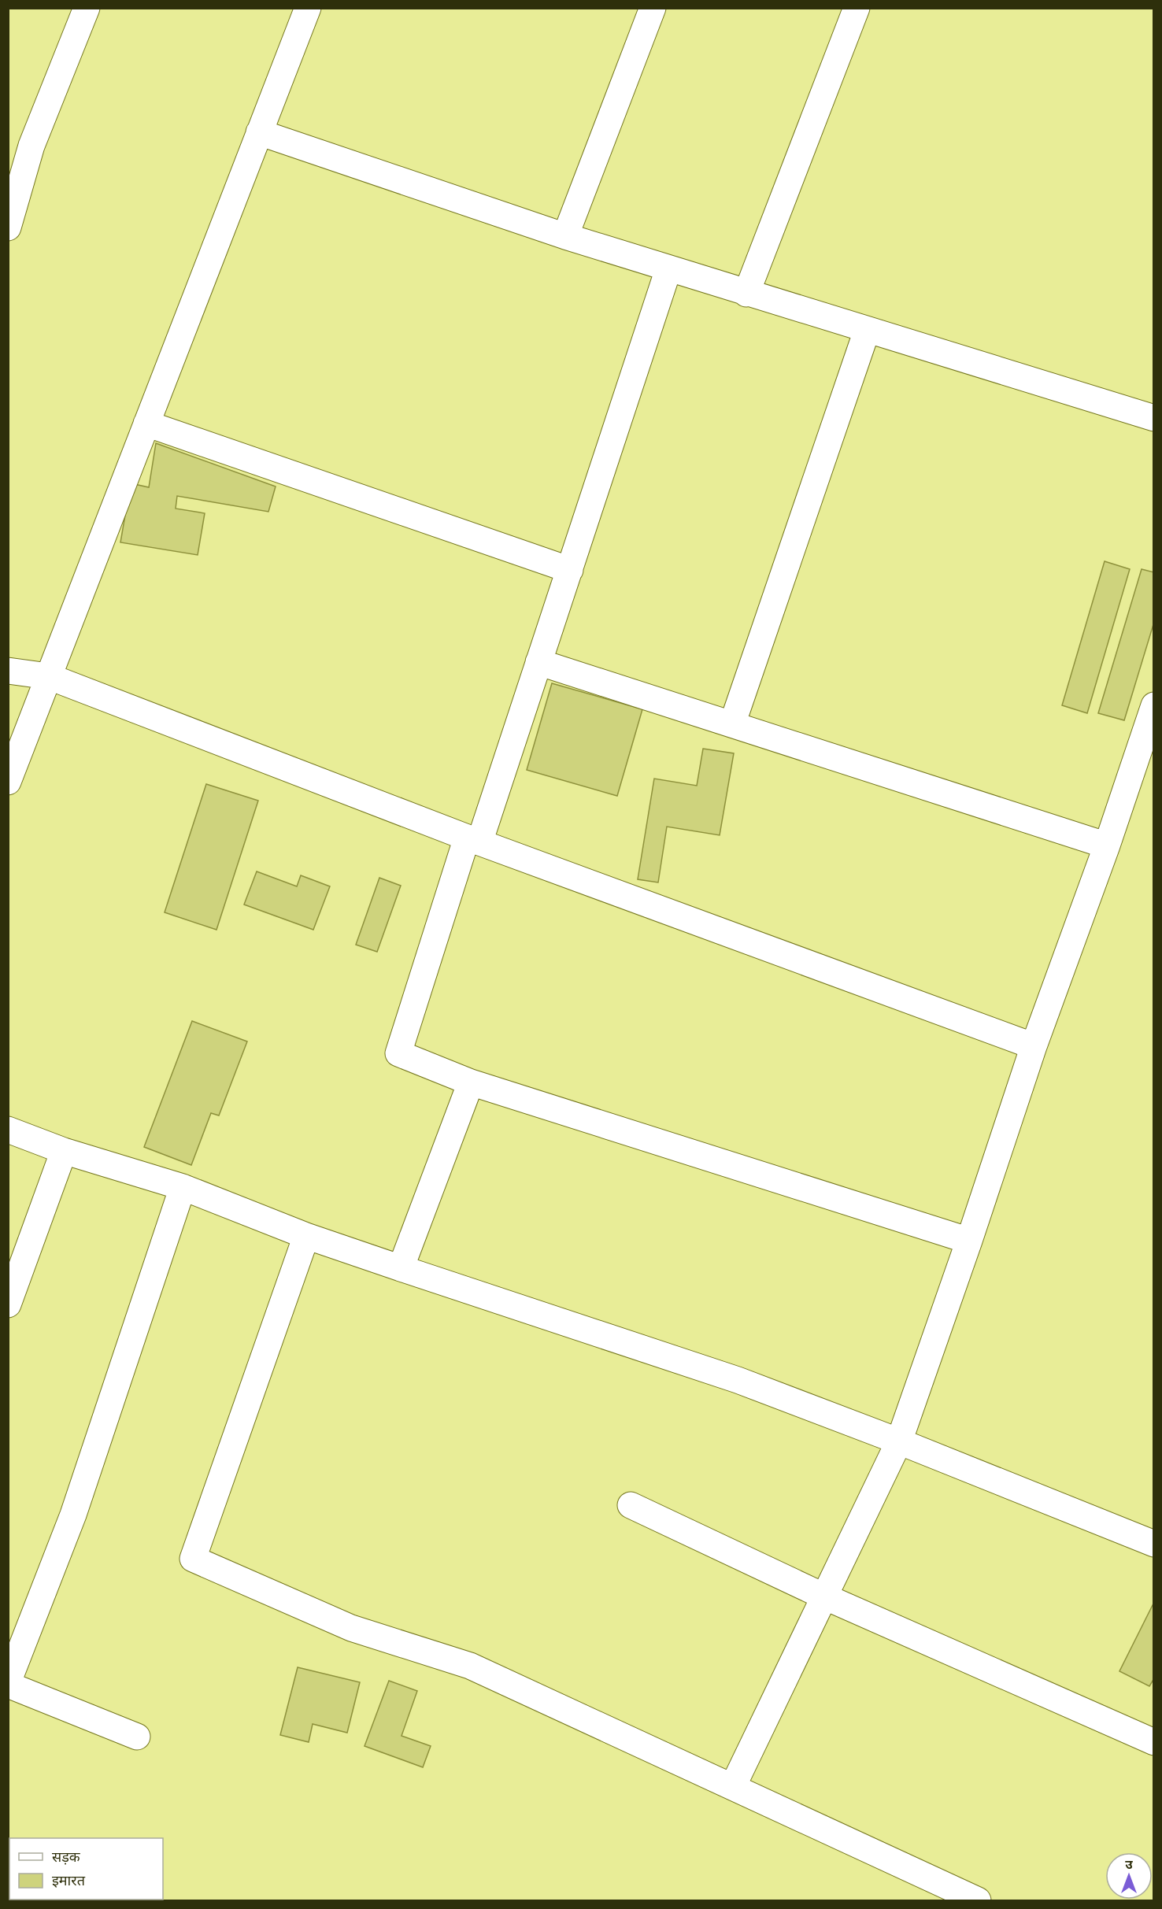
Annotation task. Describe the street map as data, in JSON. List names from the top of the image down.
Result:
{
  "legend": ["सड़क", "इमारत"],
  "north": "top"
}
